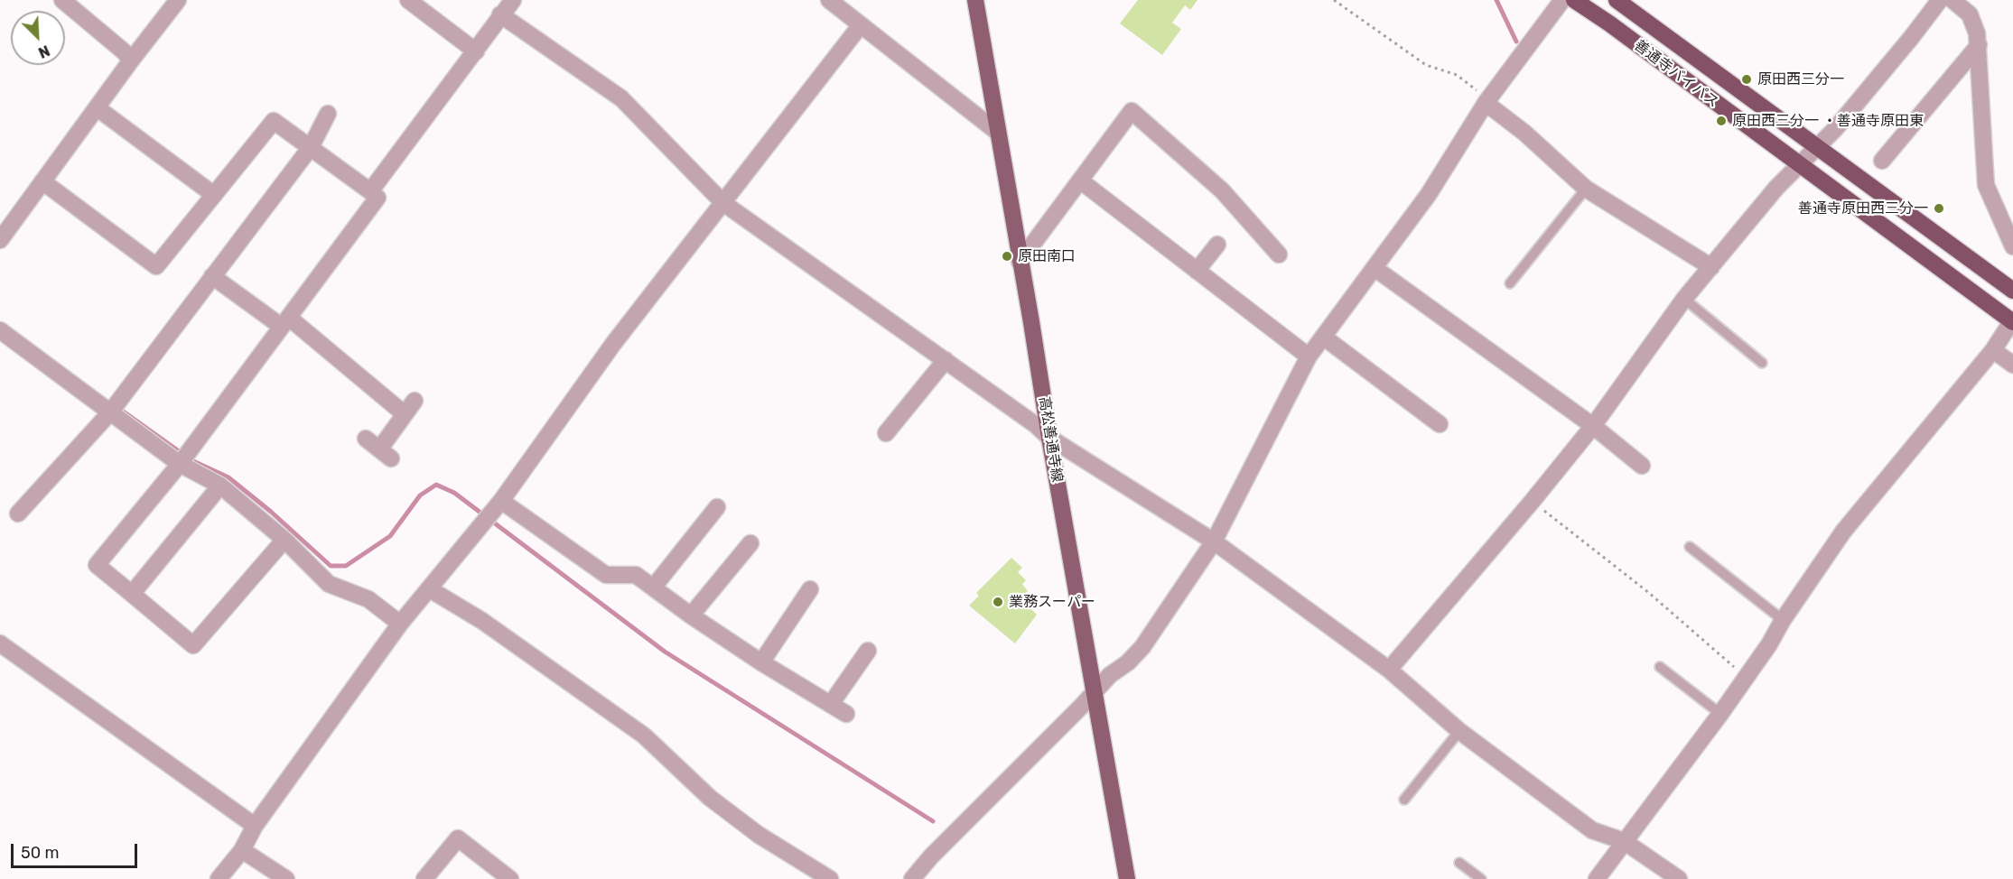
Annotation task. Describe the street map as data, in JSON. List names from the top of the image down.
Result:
{
  "streets": {
    "highway": ["善通寺バイパス"],
    "main road": ["高松善通寺線"]
  },
  "places": [
    "原田西三分一",
    "原田西三分一 ・善通寺原田東",
    "善通寺原田西三分一",
    "原田南口",
    "業務スーパー"
  ],
  "scale_bar": "50 m",
  "north": "bottom right"
}
